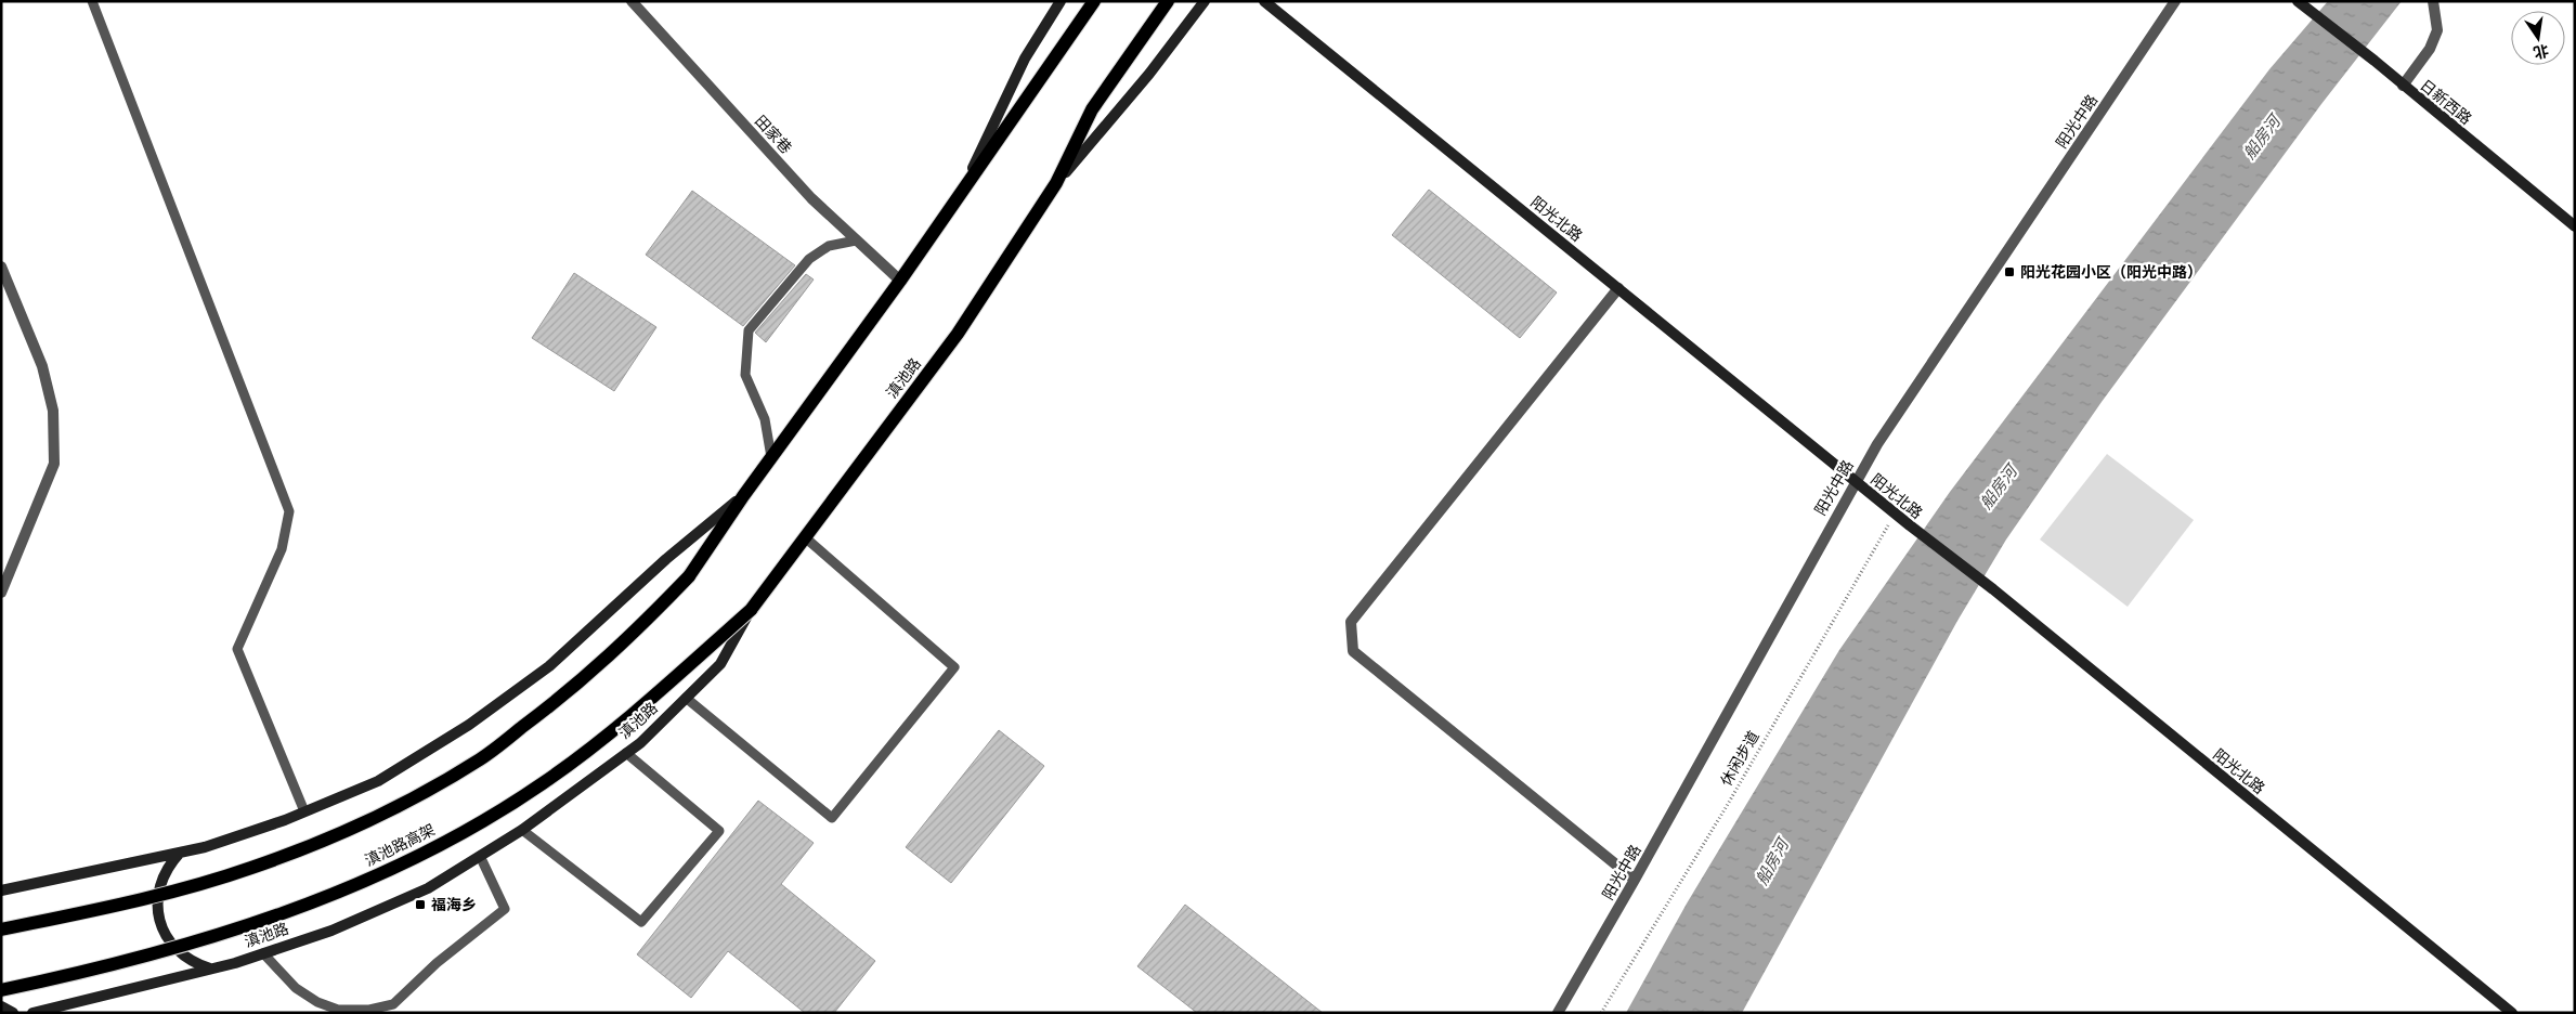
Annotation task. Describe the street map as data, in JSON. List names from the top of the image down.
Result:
{
  "streets": {
    "main road": ["滇池路", "滇池路高架"],
    "street": [
      "日新西路",
      "阳光中路",
      "田家巷",
      "阳光北路"
    ],
    "path": ["休闲步道"]
  },
  "crossings": [
    ["阳光中路", "阳光北路"],
    ["阳光北路", "休闲步道"],
    ["滇池路", "滇池路高架"]
  ],
  "water": ["船房河"],
  "places": {
    "transit": ["阳光花园小区（阳光中路）", "福海乡"]
  },
  "north": "bottom"
}
